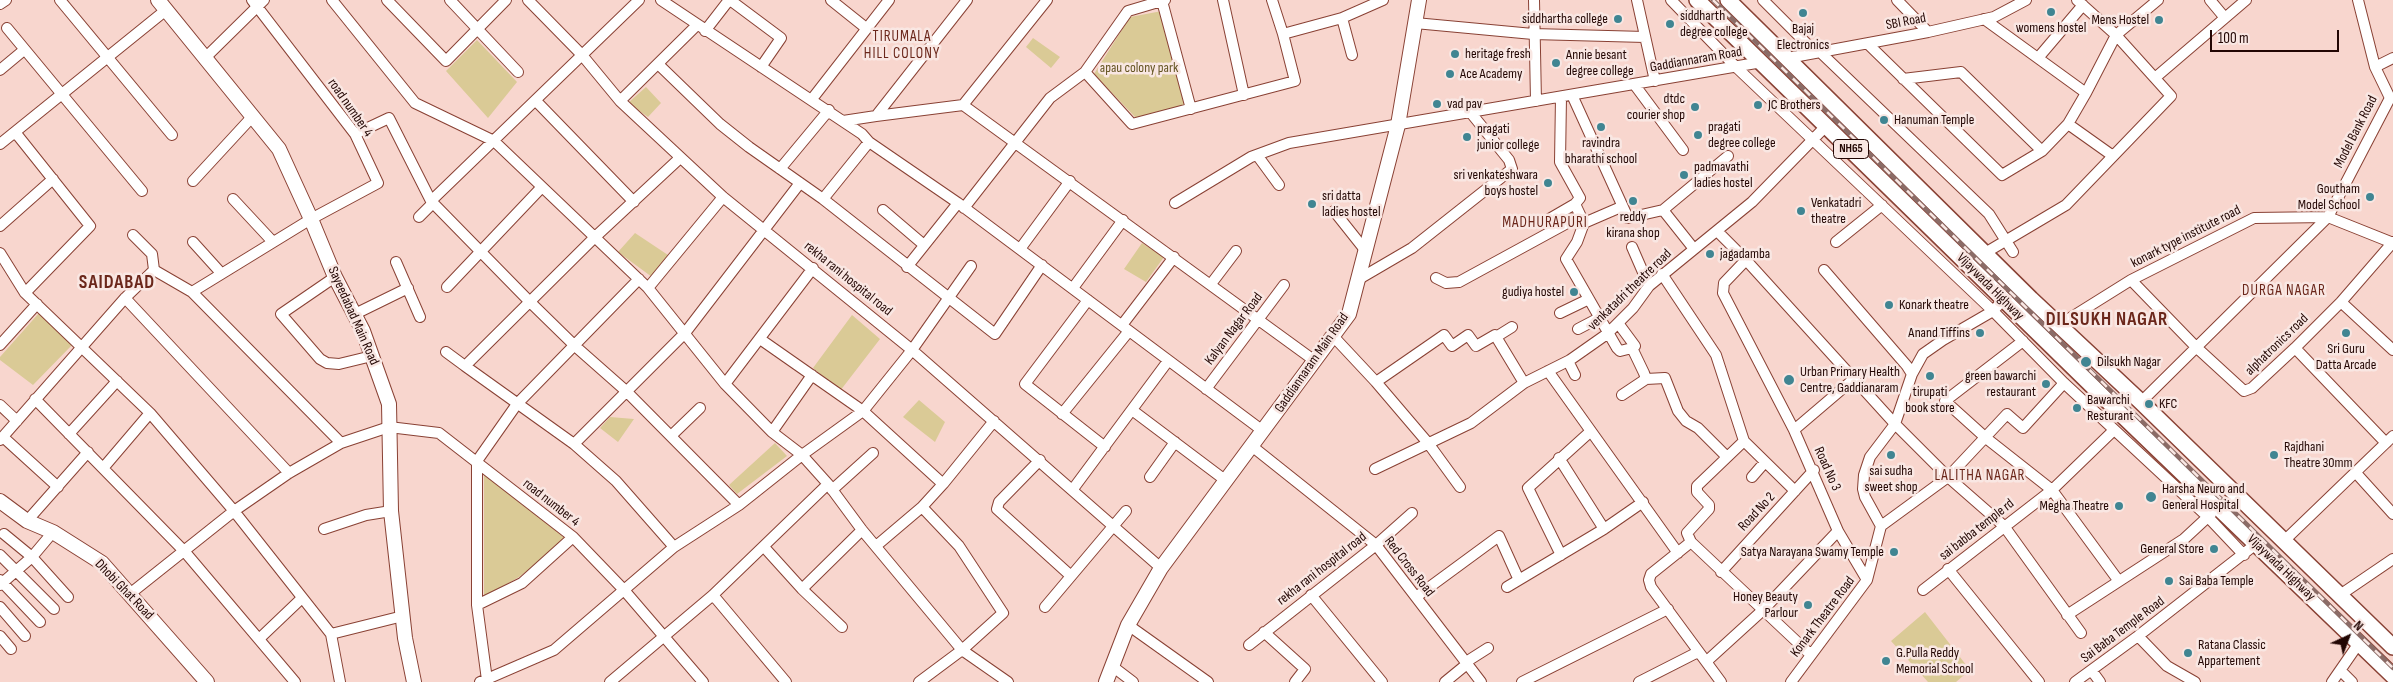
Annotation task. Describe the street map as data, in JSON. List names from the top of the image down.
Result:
{
  "streets": {
    "highway": ["NH65", "Vijaywada Highway"],
    "main road": ["Sayeedabad Main Road", "Gaddiannaram Main Road", "Dhobi Ghat Road"],
    "street": [
      "SBI Road",
      "Gaddiannaram Road",
      "road number 4",
      "Model Bank Road",
      "konark type institute road",
      "rekha rani hospital road",
      "venkatadri theatre road",
      "Kalyan Nagar Road",
      "alphatronics road",
      "Road No 3",
      "Road No 2",
      "sai babba temple rd",
      "Red Cross Road",
      "Konark Theatre Road",
      "Sai Baba Temple Road"
    ]
  },
  "crossings": [
    ["SBI Road", "Vijaywada Highway"],
    ["Gaddiannaram Road", "Vijaywada Highway"],
    ["Gaddiannaram Road", "Gaddiannaram Main Road"],
    ["road number 4", "Sayeedabad Main Road"],
    ["road number 4", "Dhobi Ghat Road"],
    ["Model Bank Road", "konark type institute road"],
    ["Model Bank Road", "Vijaywada Highway"],
    ["Model Bank Road", "alphatronics road"],
    ["konark type institute road", "Vijaywada Highway"],
    ["konark type institute road", "alphatronics road"],
    ["rekha rani hospital road", "Gaddiannaram Main Road"],
    ["rekha rani hospital road", "Red Cross Road"],
    ["Vijaywada Highway", "venkatadri theatre road"],
    ["Vijaywada Highway", "Sai Baba Temple Road"],
    ["Gaddiannaram Main Road", "Red Cross Road"],
    ["Road No 3", "Road No 2"],
    ["Road No 3", "Konark Theatre Road"]
  ],
  "districts": [
    "TIRUMALA HILL COLONY",
    "MADHURAPURI",
    "SAIDABAD",
    "DURGA NAGAR",
    "DILSUKH NAGAR",
    "LALITHA NAGAR"
  ],
  "parks": ["apau colony park"],
  "places": [
    "womens hostel",
    "Bajaj Electronics",
    "siddhartha college",
    "Mens Hostel",
    "siddharth degree college",
    "heritage fresh",
    "Annie besant degree college",
    "Ace Academy",
    "vad pav",
    "JC Brothers",
    "dtdc courier shop",
    "Hanuman Temple",
    "ravindra bharathi school",
    "pragati degree college",
    "pragati junior college",
    "padmavathi ladies hostel",
    "sri venkateshwara boys hostel",
    "Goutham Model School",
    "reddy kirana shop",
    "sri datta ladies hostel",
    "Venkatadri theatre",
    "jagadamba",
    "gudiya hostel",
    "Konark theatre",
    "Anand Tiffins",
    "Sri Guru Datta Arcade",
    "Dilsukh Nagar",
    "tirupati book store",
    "Urban Primary Health Centre, Gaddianaram",
    "green bawarchi restaurant",
    "KFC",
    "Bawarchi Resturant",
    "sai sudha sweet shop",
    "Rajdhani Theatre 30mm",
    "Harsha Neuro and General Hospital",
    "Megha Theatre",
    "General Store",
    "Satya Narayana Swamy Temple",
    "Sai Baba Temple",
    "Honey Beauty Parlour",
    "Ratana Classic Appartement",
    "G.Pulla Reddy Memorial School"
  ],
  "scale_bar": "100 m",
  "north": "top right"
}
